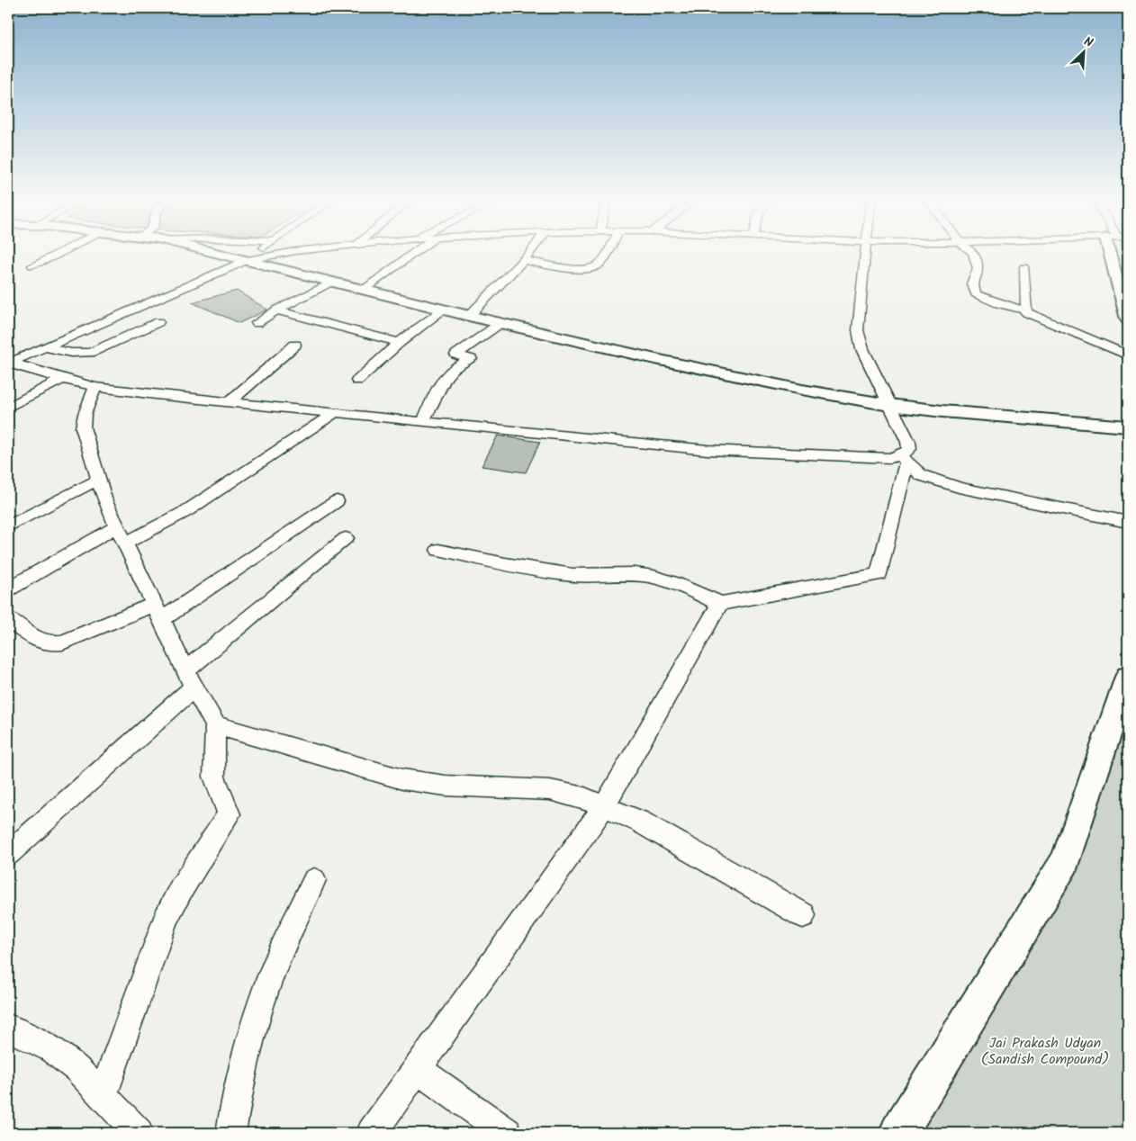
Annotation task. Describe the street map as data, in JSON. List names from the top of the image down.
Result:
{
  "parks": ["Jai Prakash Udyan (Sandish Compound)"],
  "north": "top right"
}
